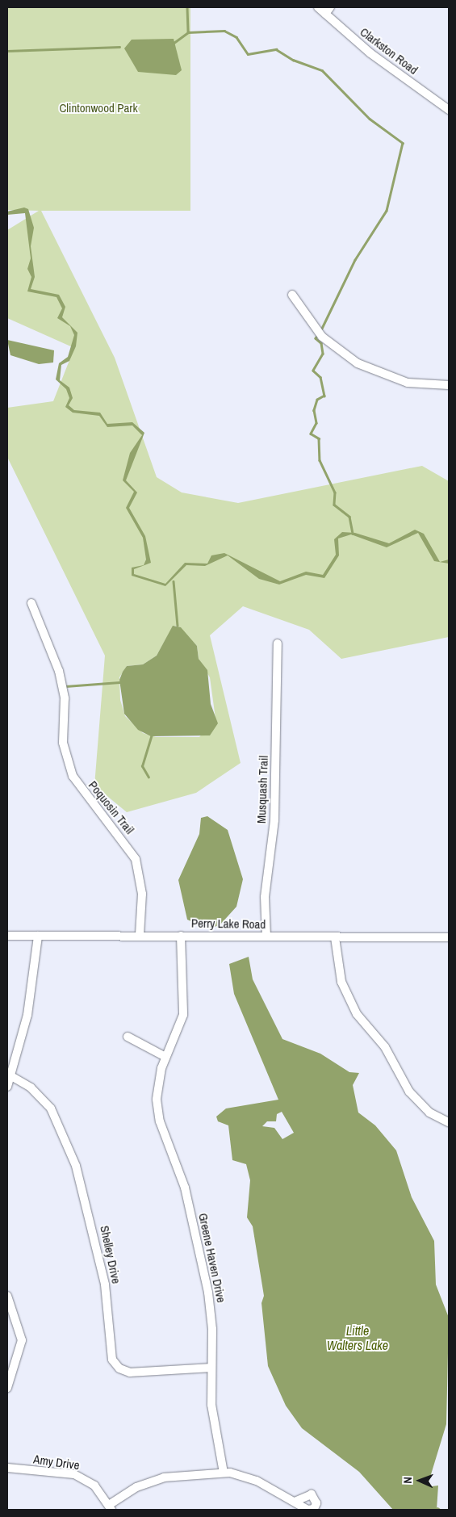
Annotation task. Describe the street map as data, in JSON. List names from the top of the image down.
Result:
{
  "streets": {
    "street": [
      "Clarkston Road",
      "Musquash Trail",
      "Poquosin Trail",
      "Perry Lake Road",
      "Shelley Drive",
      "Greene Haven Drive",
      "Amy Drive"
    ]
  },
  "crossings": [
    ["Musquash Trail", "Perry Lake Road"],
    ["Poquosin Trail", "Perry Lake Road"],
    ["Perry Lake Road", "Greene Haven Drive"],
    ["Shelley Drive", "Greene Haven Drive"]
  ],
  "water": ["Little Walters Lake"],
  "parks": ["Clintonwood Park"],
  "north": "left"
}
